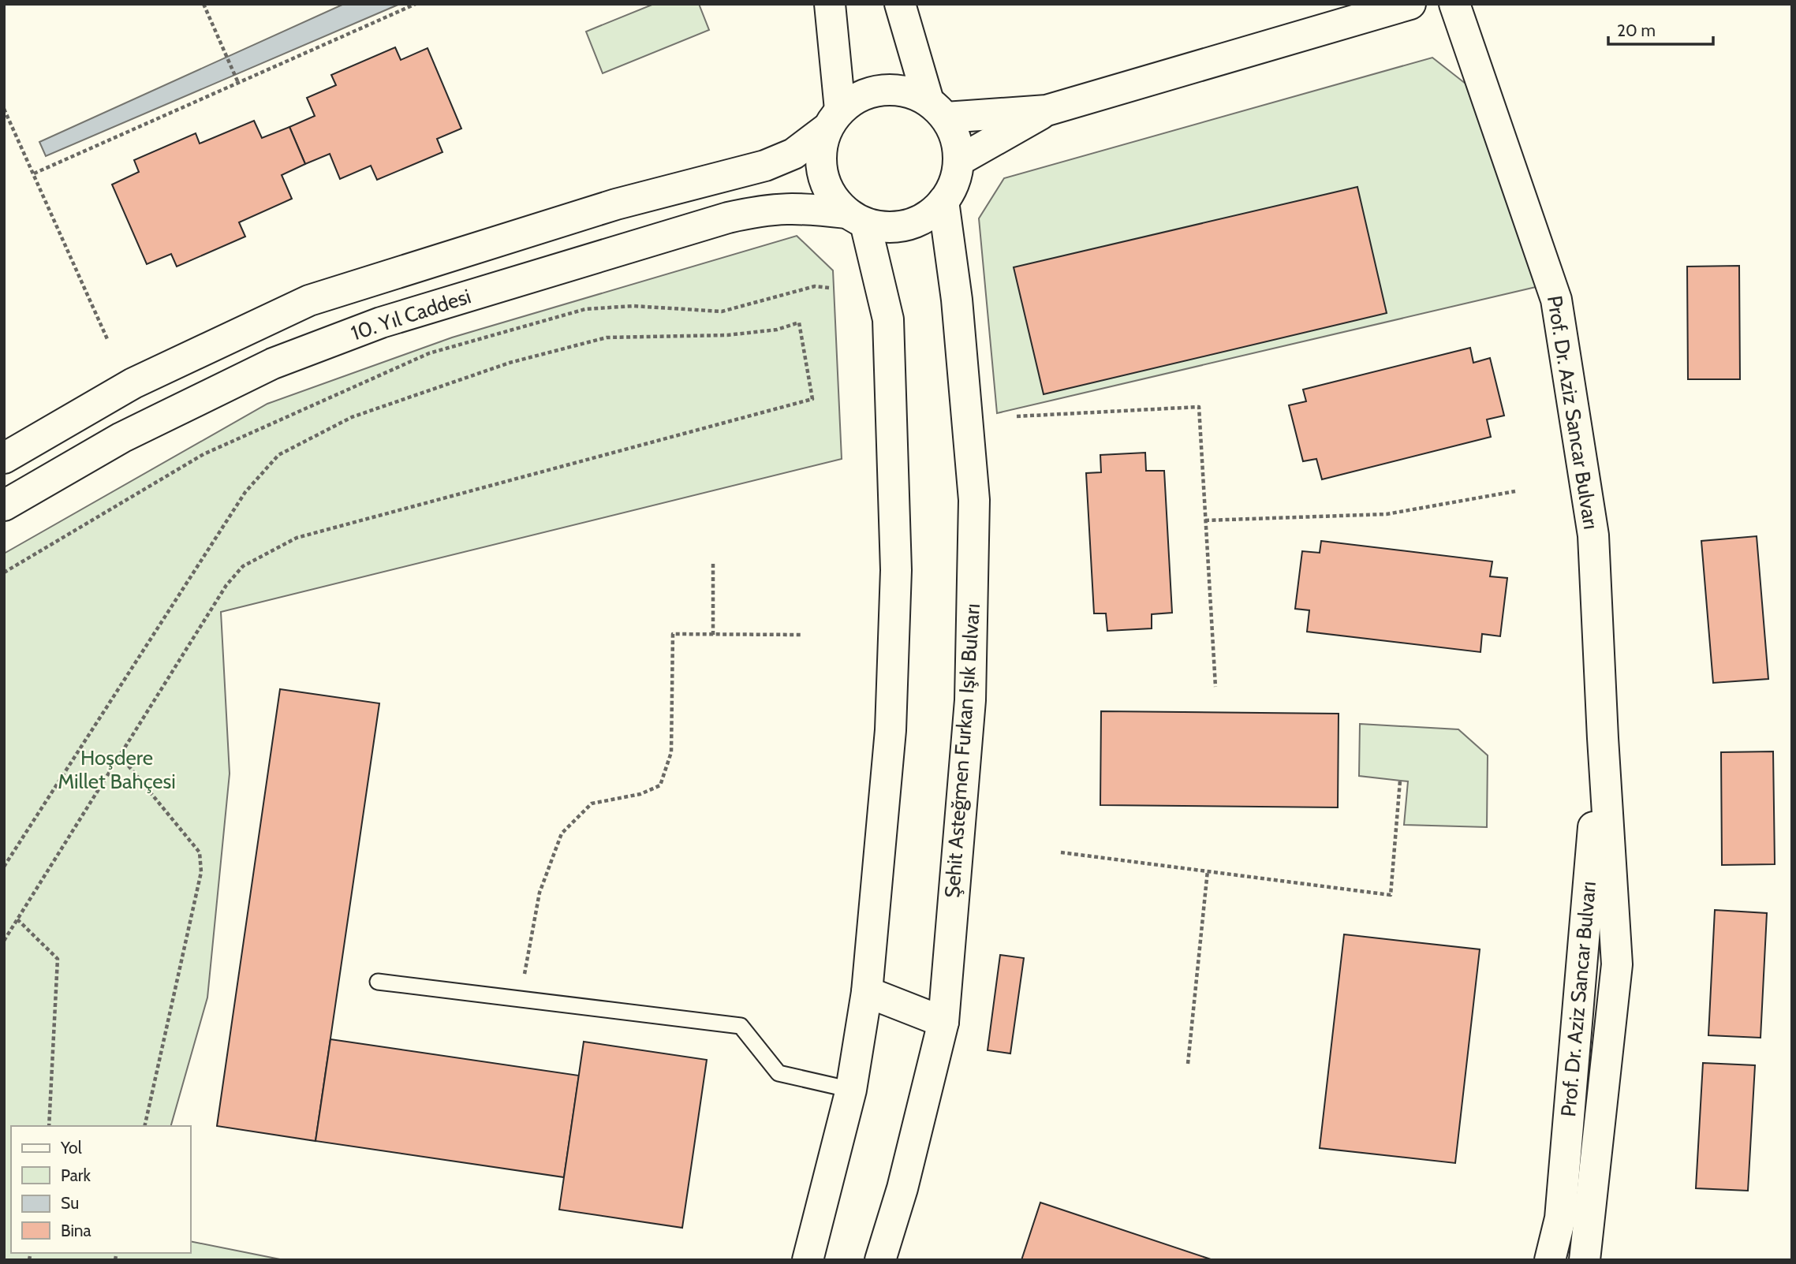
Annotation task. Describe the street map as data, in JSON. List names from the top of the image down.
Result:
{
  "streets": {
    "street": ["10. Yıl Caddesi", "Prof. Dr. Aziz Sancar Bulvarı", "Şehit Asteğmen Furkan Işık Bulvarı"]
  },
  "crossings": [
    ["10. Yıl Caddesi", "Şehit Asteğmen Furkan Işık Bulvarı"]
  ],
  "parks": ["Hoşdere Millet Bahçesi"],
  "legend": [
    "Yol",
    "Park",
    "Su",
    "Bina"
  ],
  "scale_bar": "20 m"
}
